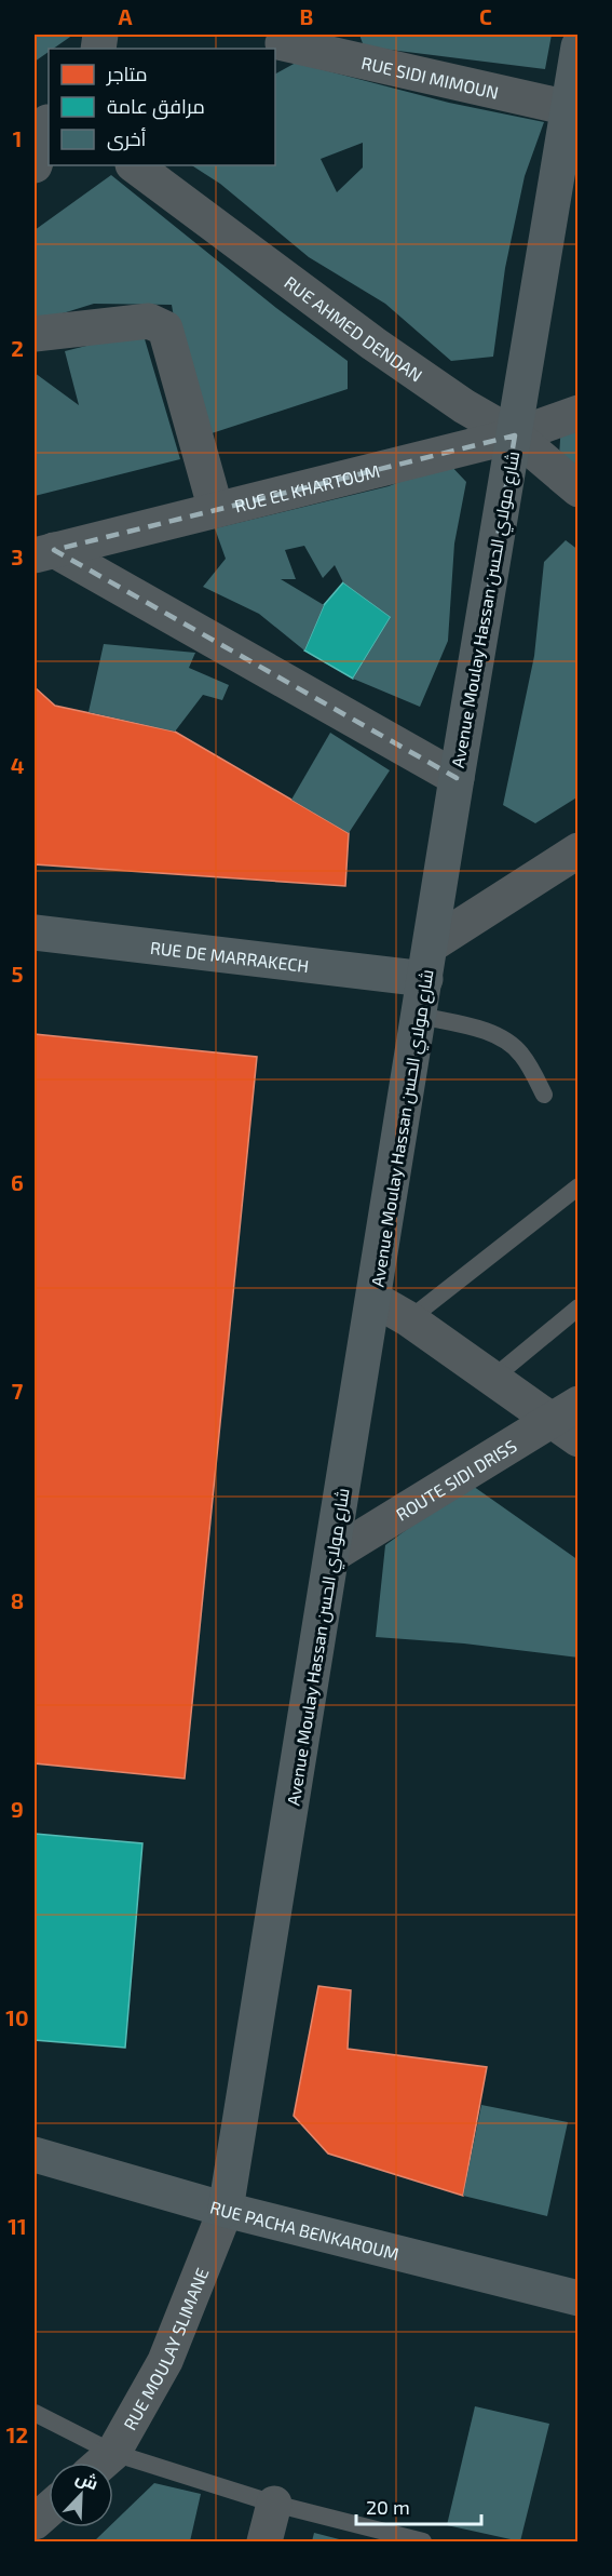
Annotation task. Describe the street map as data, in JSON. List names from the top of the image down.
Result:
{
  "streets": {
    "main road": ["Avenue Moulay Hassan شارع مولاي الحسن", "RUE DE MARRAKECH", "RUE PACHA BENKAROUM"],
    "street": [
      "RUE SIDI MIMOUN",
      "RUE AHMED DENDAN",
      "RUE EL KHARTOUM",
      "ROUTE SIDI DRISS",
      "RUE MOULAY SLIMANE"
    ]
  },
  "crossings": [
    ["RUE SIDI MIMOUN", "Avenue Moulay Hassan شارع مولاي الحسن"],
    ["RUE AHMED DENDAN", "RUE EL KHARTOUM"],
    ["RUE AHMED DENDAN", "Avenue Moulay Hassan شارع مولاي الحسن"],
    ["RUE EL KHARTOUM", "Avenue Moulay Hassan شارع مولاي الحسن"],
    ["Avenue Moulay Hassan شارع مولاي الحسن", "RUE DE MARRAKECH"],
    ["Avenue Moulay Hassan شارع مولاي الحسن", "ROUTE SIDI DRISS"],
    ["Avenue Moulay Hassan شارع مولاي الحسن", "RUE PACHA BENKAROUM"],
    ["Avenue Moulay Hassan شارع مولاي الحسن", "RUE MOULAY SLIMANE"],
    ["RUE PACHA BENKAROUM", "RUE MOULAY SLIMANE"]
  ],
  "legend": ["متاجر", "مرافق عامة", "أخرى"],
  "scale_bar": "20 m",
  "north": "top right",
  "grid": {
    "columns": ["A", "B", "C"],
    "rows": [
      "1",
      "2",
      "3",
      "4",
      "5",
      "6",
      "7",
      "8",
      "9",
      "10",
      "11",
      "12"
    ]
  }
}
